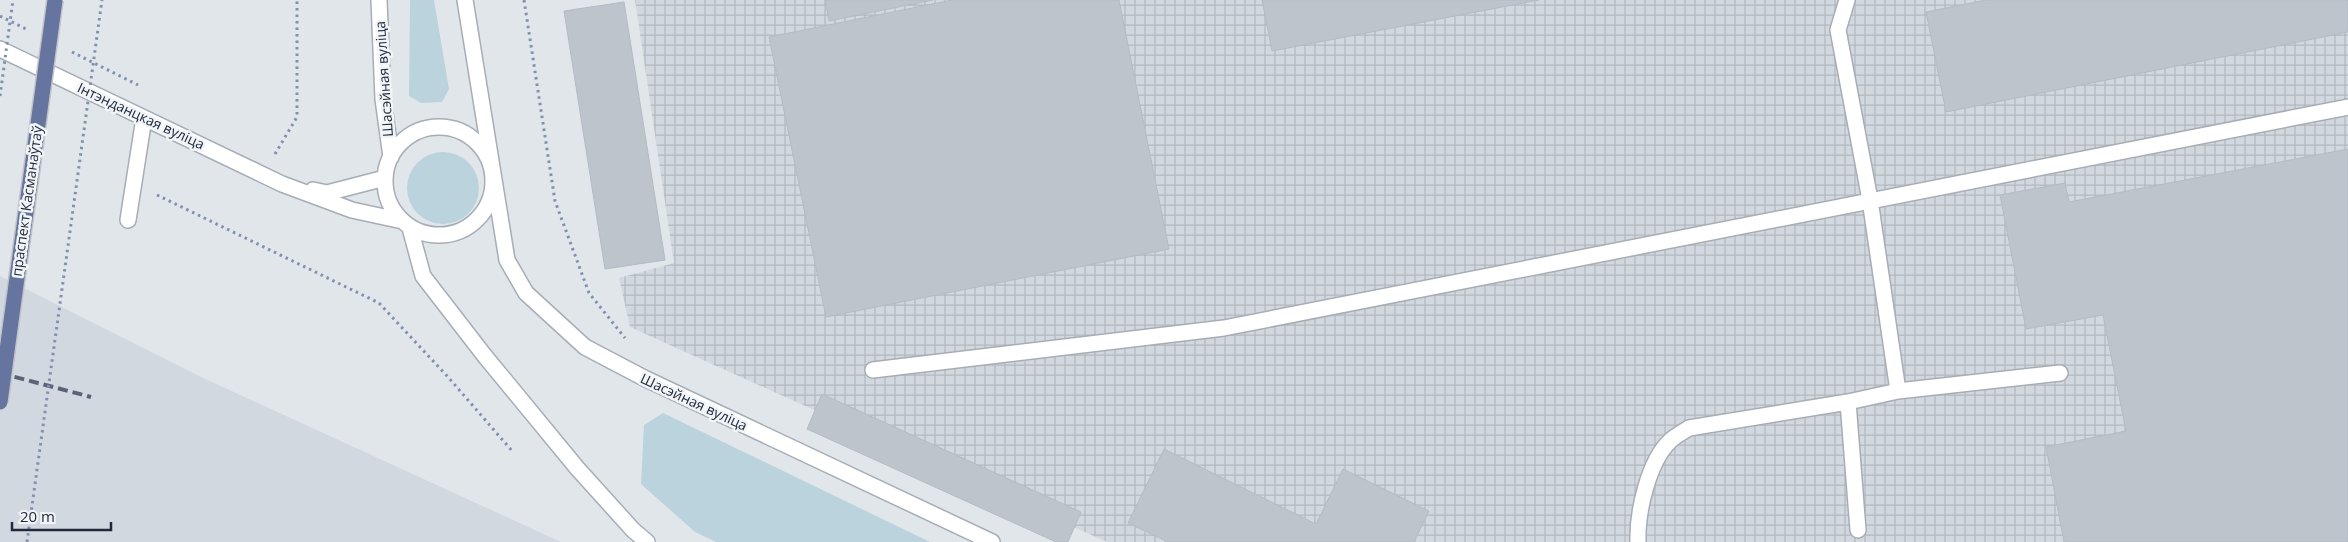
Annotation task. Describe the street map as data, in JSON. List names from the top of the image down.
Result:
{
  "streets": {
    "main road": ["праспект Касманаўтаў"],
    "street": ["Шасэйная вуліца", "Інтэнданцкая вуліца"]
  },
  "crossings": [
    ["Шасэйная вуліца", "Інтэнданцкая вуліца"]
  ],
  "scale_bar": "20 m"
}
